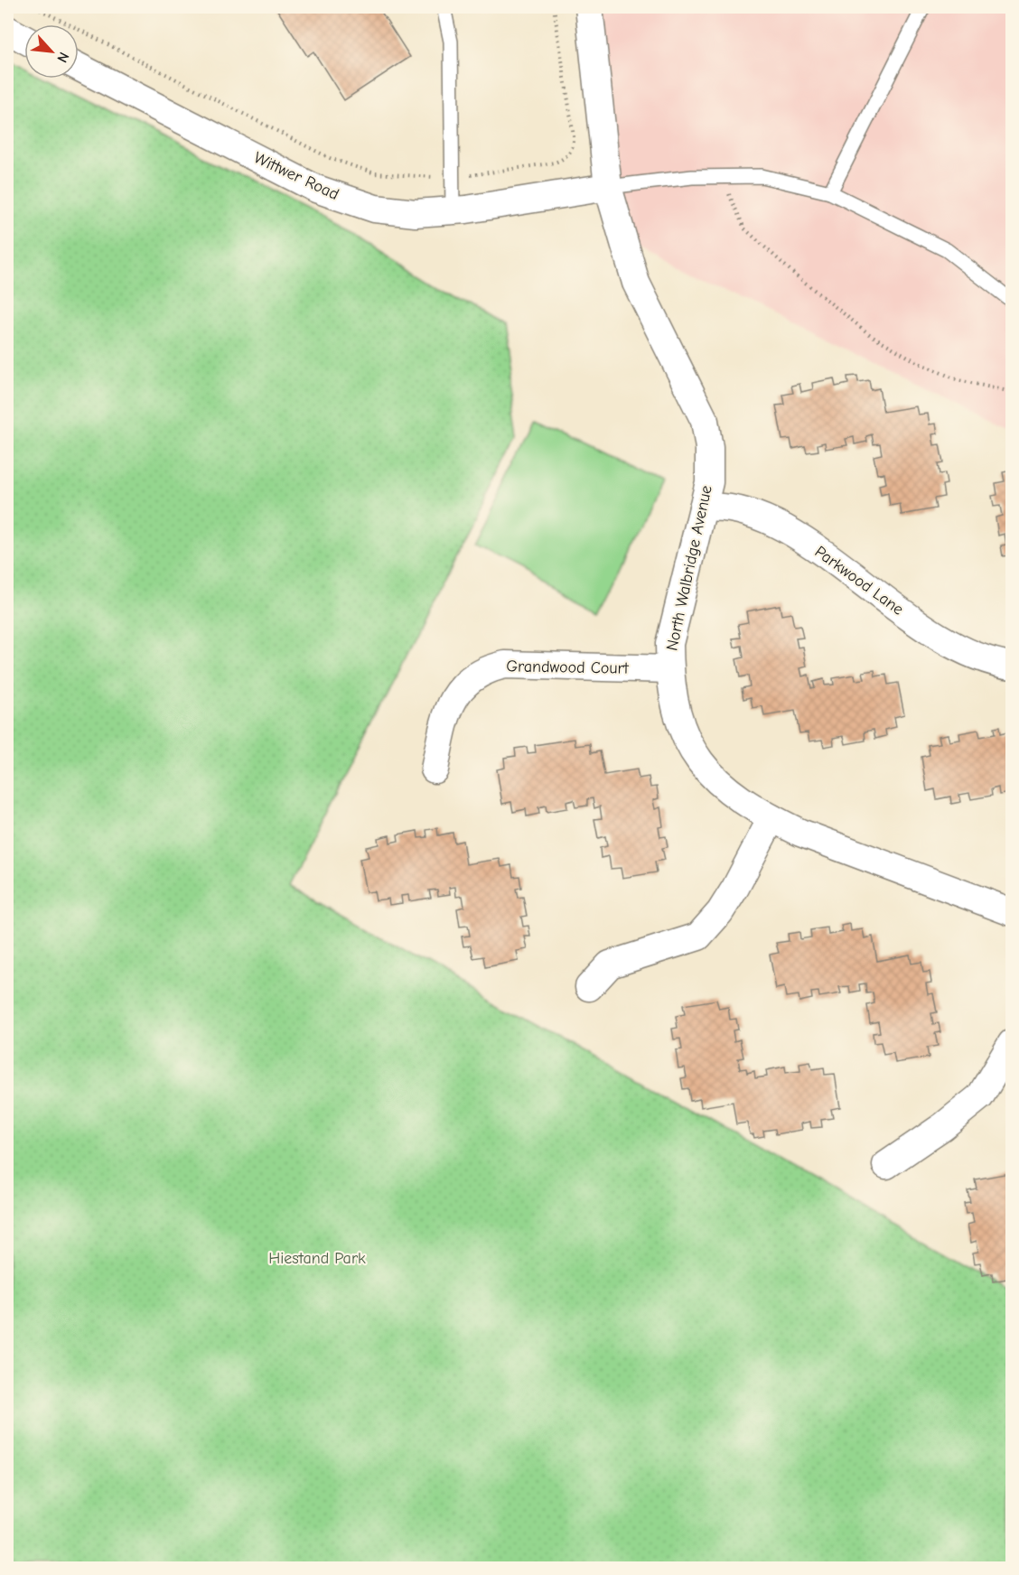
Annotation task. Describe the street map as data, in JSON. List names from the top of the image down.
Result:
{
  "streets": {
    "street": [
      "Wittwer Road",
      "North Walbridge Avenue",
      "Parkwood Lane",
      "Grandwood Court"
    ]
  },
  "crossings": [
    ["Wittwer Road", "North Walbridge Avenue"],
    ["North Walbridge Avenue", "Parkwood Lane"],
    ["North Walbridge Avenue", "Grandwood Court"]
  ],
  "parks": ["Hiestand Park"],
  "north": "bottom right"
}
